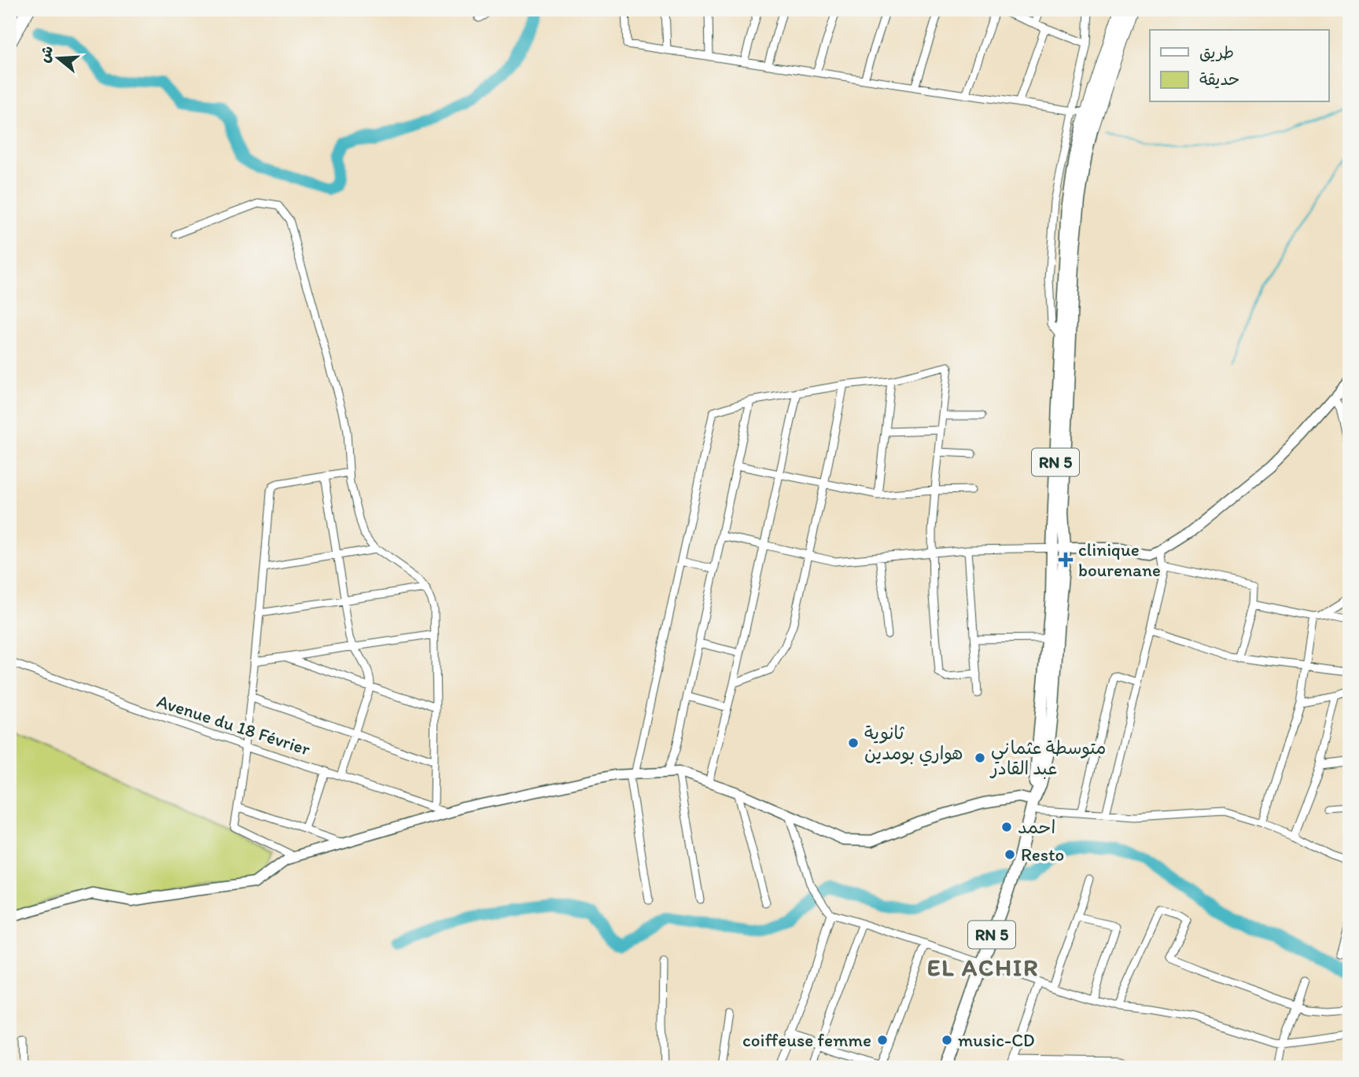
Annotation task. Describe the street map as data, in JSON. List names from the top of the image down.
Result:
{
  "streets": {
    "highway": ["RN 5"],
    "street": ["Avenue du 18 Février"]
  },
  "districts": ["EL ACHIR"],
  "places": {
    "health": ["clinique bourenane"],
    "other": [
      "ثانوية هواري بومدين",
      "متوسطة عثماني عبد القادر",
      "احمد",
      "Resto",
      "coiffeuse femme",
      "music-CD"
    ]
  },
  "legend": ["طريق", "حديقة"],
  "north": "left"
}
